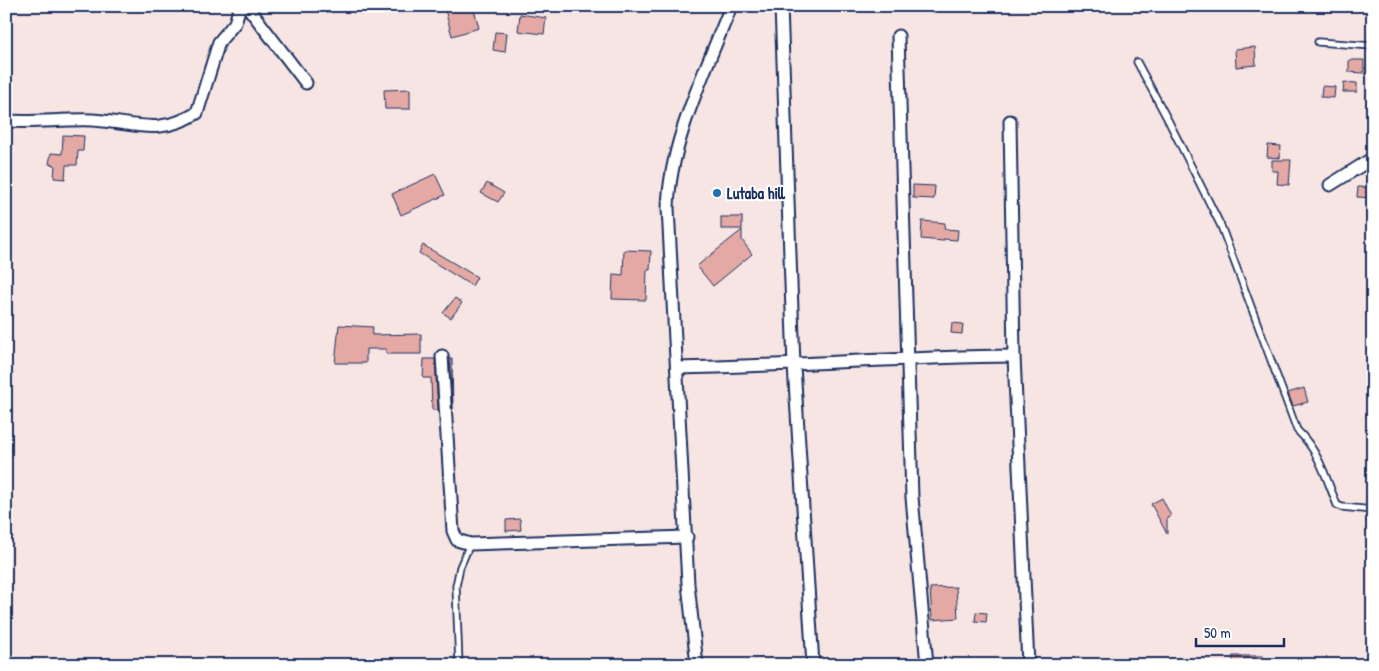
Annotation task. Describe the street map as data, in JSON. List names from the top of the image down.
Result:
{
  "places": ["Lutaba hill"],
  "scale_bar": "50 m"
}
